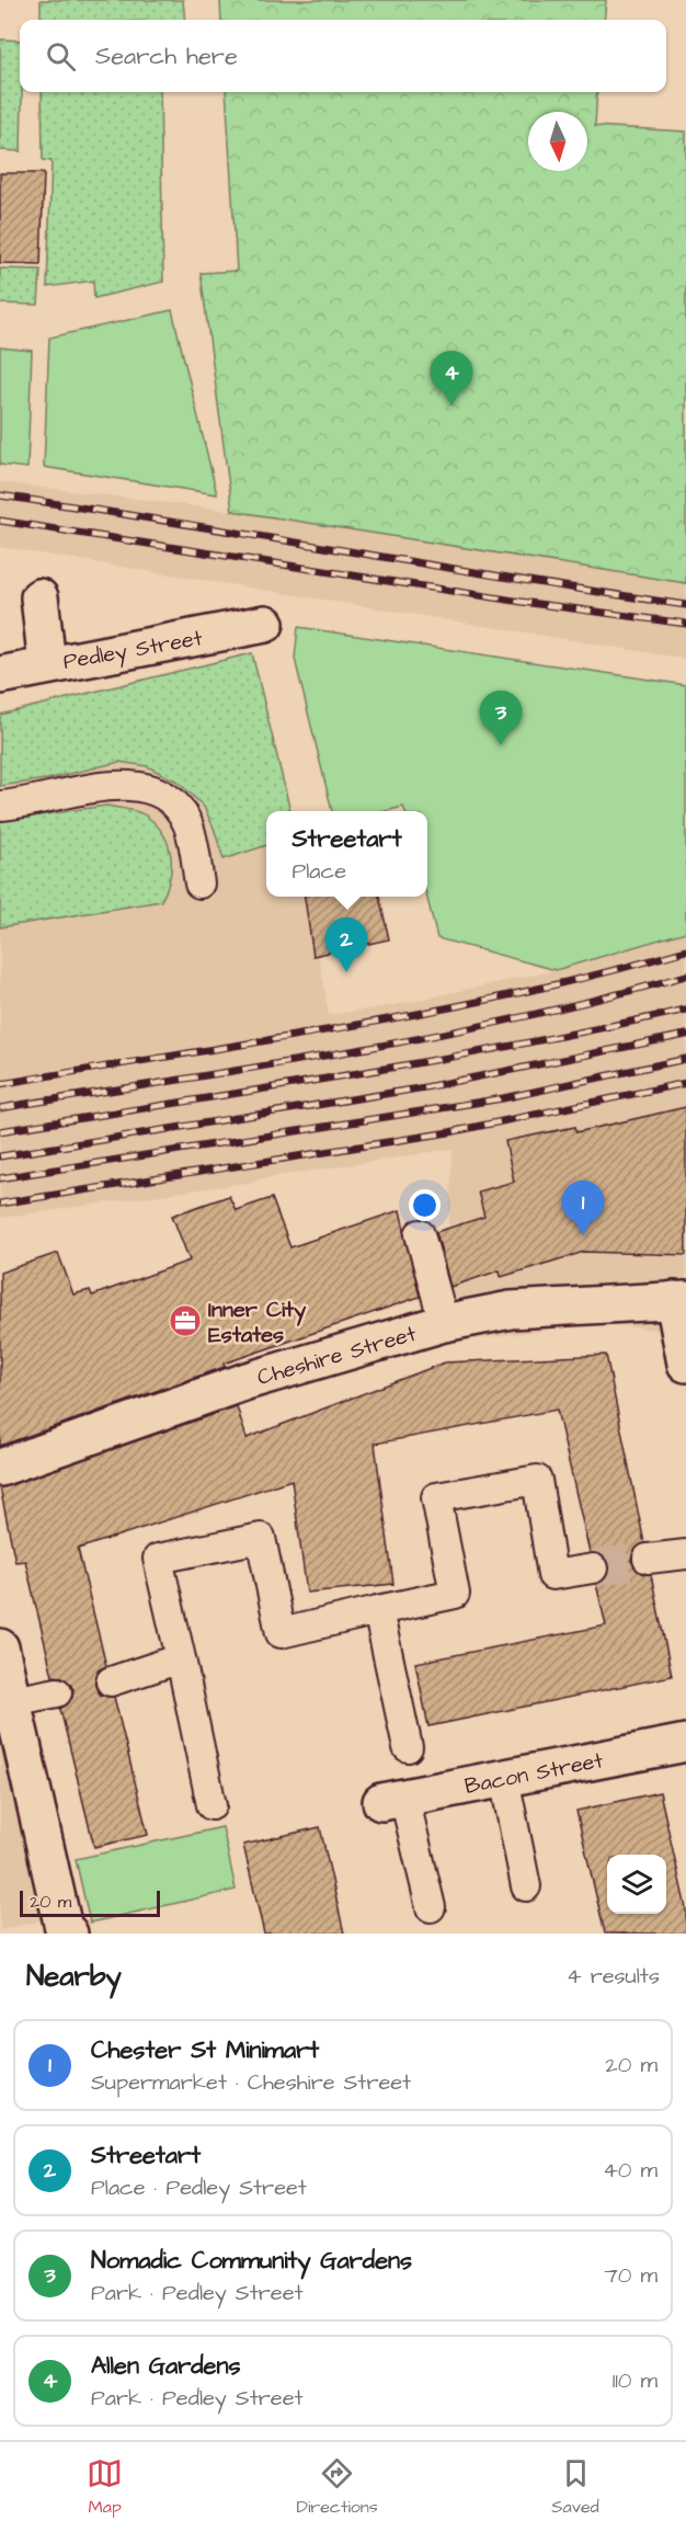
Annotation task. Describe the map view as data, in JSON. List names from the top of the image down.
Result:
{
  "streets": {
    "street": ["Pedley Street", "Cheshire Street", "Bacon Street"]
  },
  "places": {
    "office": ["Inner City Estates"]
  },
  "scale_bar": "20 m",
  "north": "bottom",
  "page": {
    "search": "Search here",
    "pins": [
      "4",
      "3",
      "2",
      "1"
    ],
    "popup": ["Streetart", "Place"],
    "scale": "20 m",
    "heading": ["Nearby", "4 results"],
    "list": [
      {
        "mark": "1",
        "name": "Chester St Minimart",
        "note": "Supermarket · Cheshire Street",
        "value": "20 m"
      },
      {
        "mark": "2",
        "name": "Streetart",
        "note": "Place · Pedley Street",
        "value": "40 m"
      },
      {
        "mark": "3",
        "name": "Nomadic Community Gardens",
        "note": "Park · Pedley Street",
        "value": "70 m"
      },
      {
        "mark": "4",
        "name": "Allen Gardens",
        "note": "Park · Pedley Street",
        "value": "110 m"
      }
    ],
    "nav": ["Map", "Directions", "Saved"]
  }
}
